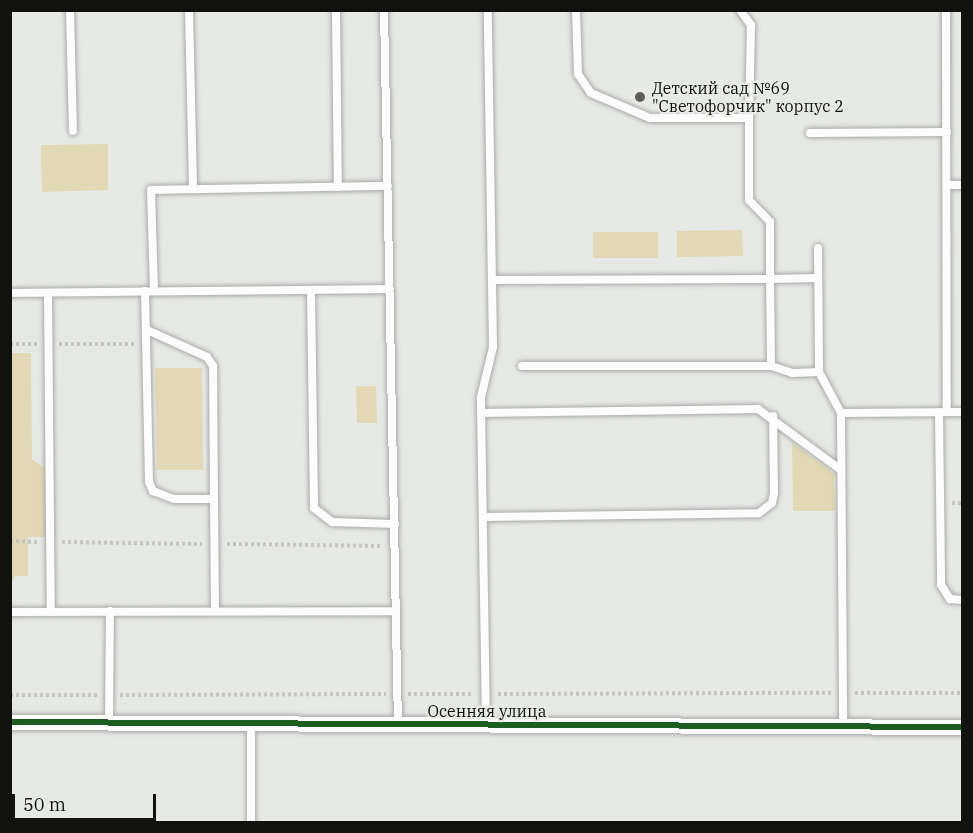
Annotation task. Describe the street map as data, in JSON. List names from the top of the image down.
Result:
{
  "streets": {
    "street": ["Осенняя улица"]
  },
  "places": ["Детский сад №69 \"Светофорчик\" корпус 2"],
  "scale_bar": "50 m"
}
